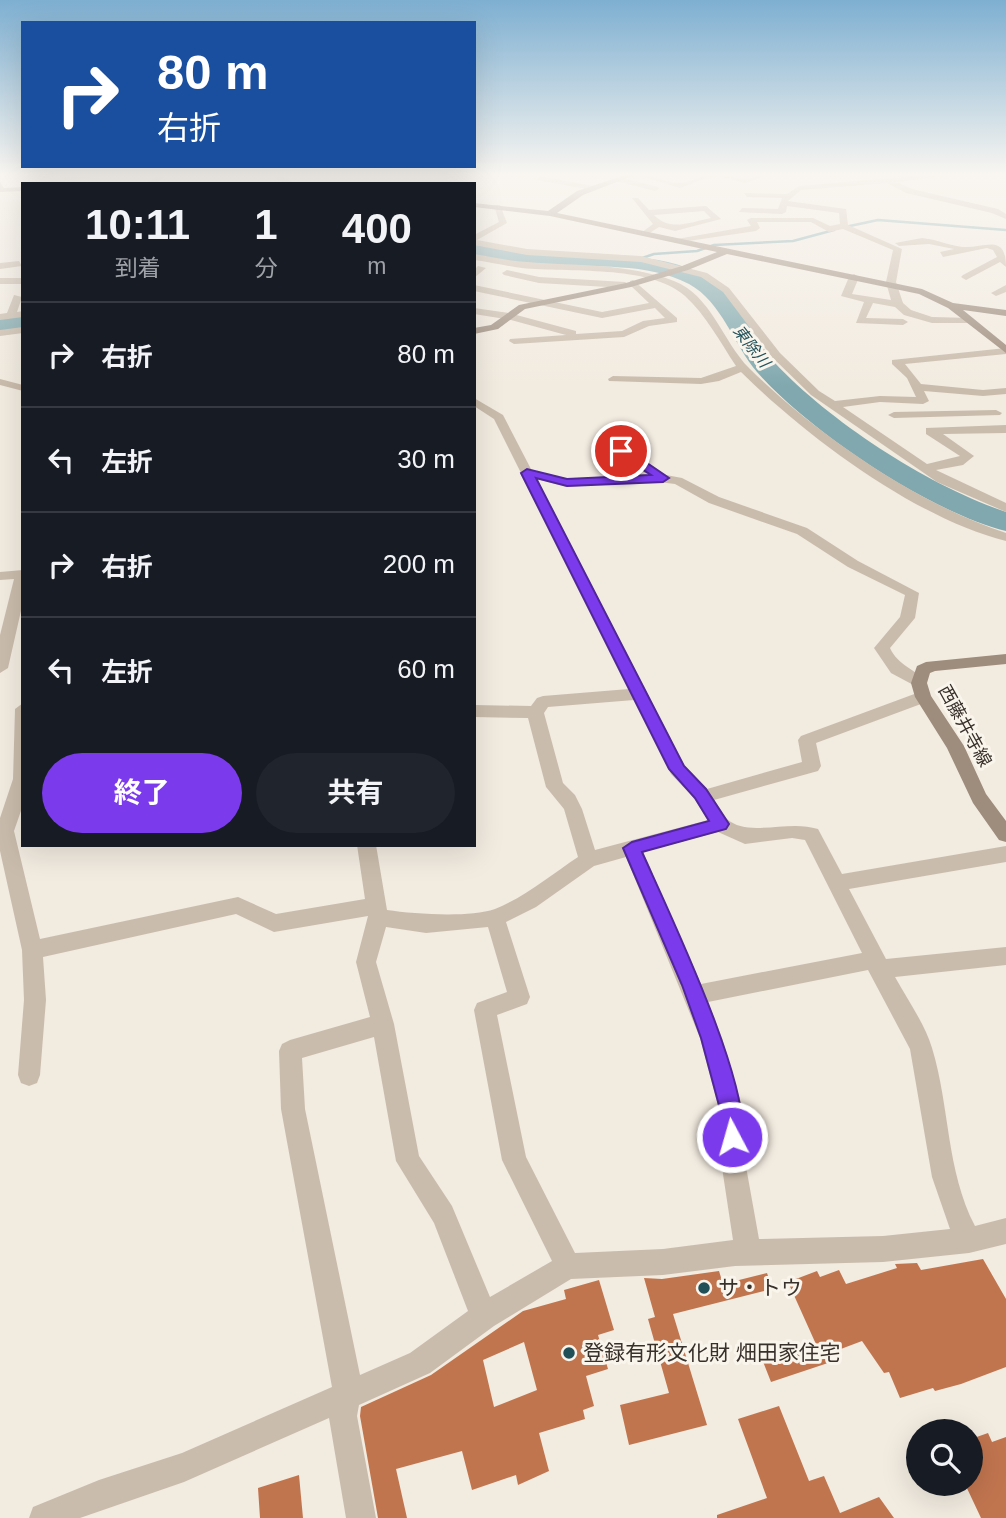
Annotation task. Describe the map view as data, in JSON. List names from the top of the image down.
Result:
{
  "streets": {
    "main road": ["西藤井寺線"]
  },
  "water": ["東除川"],
  "places": ["サ・トウ", "登録有形文化財 畑田家住宅"],
  "page": {
    "turn": ["80 m", "右折"],
    "eta": [
      "10:11",
      "到着",
      "1",
      "分",
      "400",
      "m"
    ],
    "list": [
      {
        "name": "右折",
        "value": "80 m"
      },
      {
        "name": "左折",
        "value": "30 m"
      },
      {
        "name": "右折",
        "value": "200 m"
      },
      {
        "name": "左折",
        "value": "60 m"
      }
    ],
    "buttons": ["終了", "共有"]
  }
}
